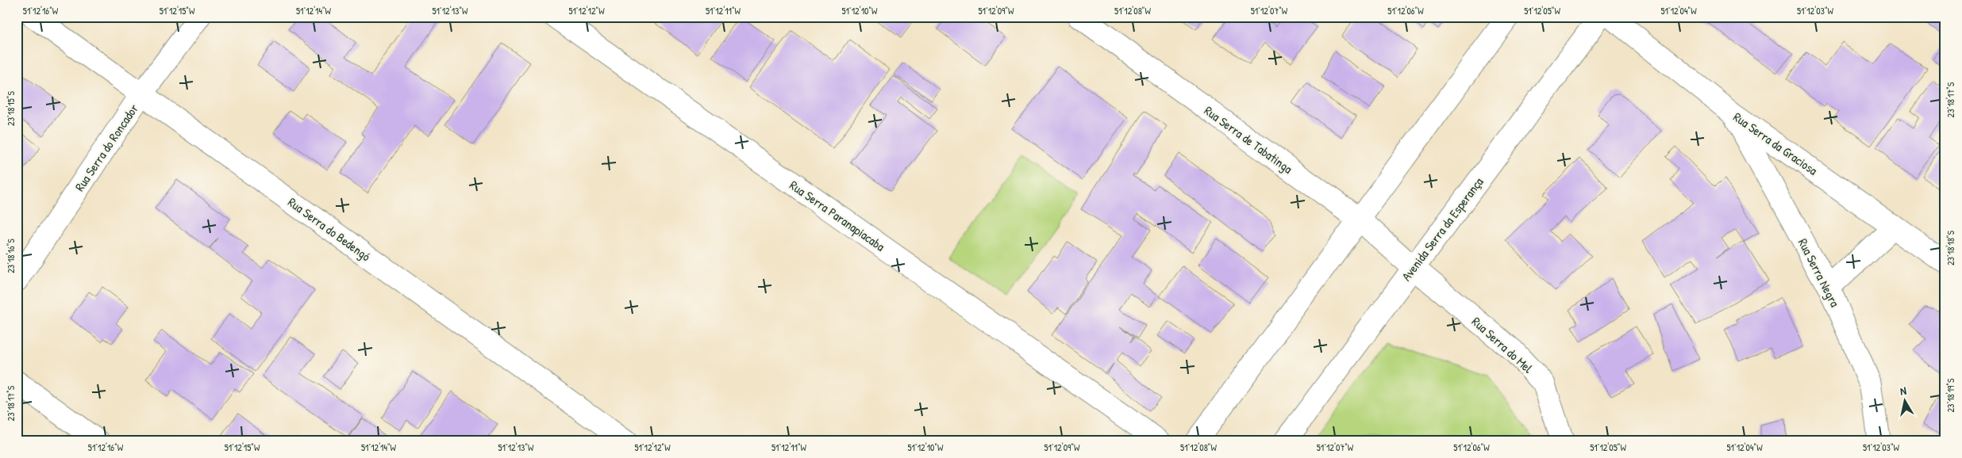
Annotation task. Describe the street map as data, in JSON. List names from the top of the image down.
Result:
{
  "streets": {
    "street": [
      "Rua Serra de Tabatinga",
      "Rua Serra da Graciosa",
      "Rua Serra do Roncador",
      "Rua Serra Paranapiacaba",
      "Rua Serra do Bedengó",
      "Avenida Serra da Esperança",
      "Rua Serra Negra",
      "Rua Serra do Mel"
    ]
  },
  "crossings": [
    ["Rua Serra de Tabatinga", "Avenida Serra da Esperança"],
    ["Rua Serra de Tabatinga", "Rua Serra do Mel"],
    ["Rua Serra da Graciosa", "Rua Serra Negra"],
    ["Rua Serra do Roncador", "Rua Serra do Bedengó"],
    ["Avenida Serra da Esperança", "Rua Serra do Mel"]
  ],
  "north": "top",
  "coordinates": [
    "51°12'16\"W",
    "51°12'15\"W",
    "51°12'14\"W",
    "51°12'13\"W",
    "51°12'12\"W",
    "51°12'11\"W",
    "51°12'10\"W",
    "51°12'09\"W",
    "51°12'08\"W",
    "51°12'07\"W",
    "51°12'06\"W",
    "51°12'05\"W",
    "51°12'04\"W",
    "51°12'03\"W",
    "23°18'17\"S",
    "23°18'15\"S",
    "23°18'18\"S",
    "23°18'16\"S",
    "23°18'19\"S"
  ]
}
